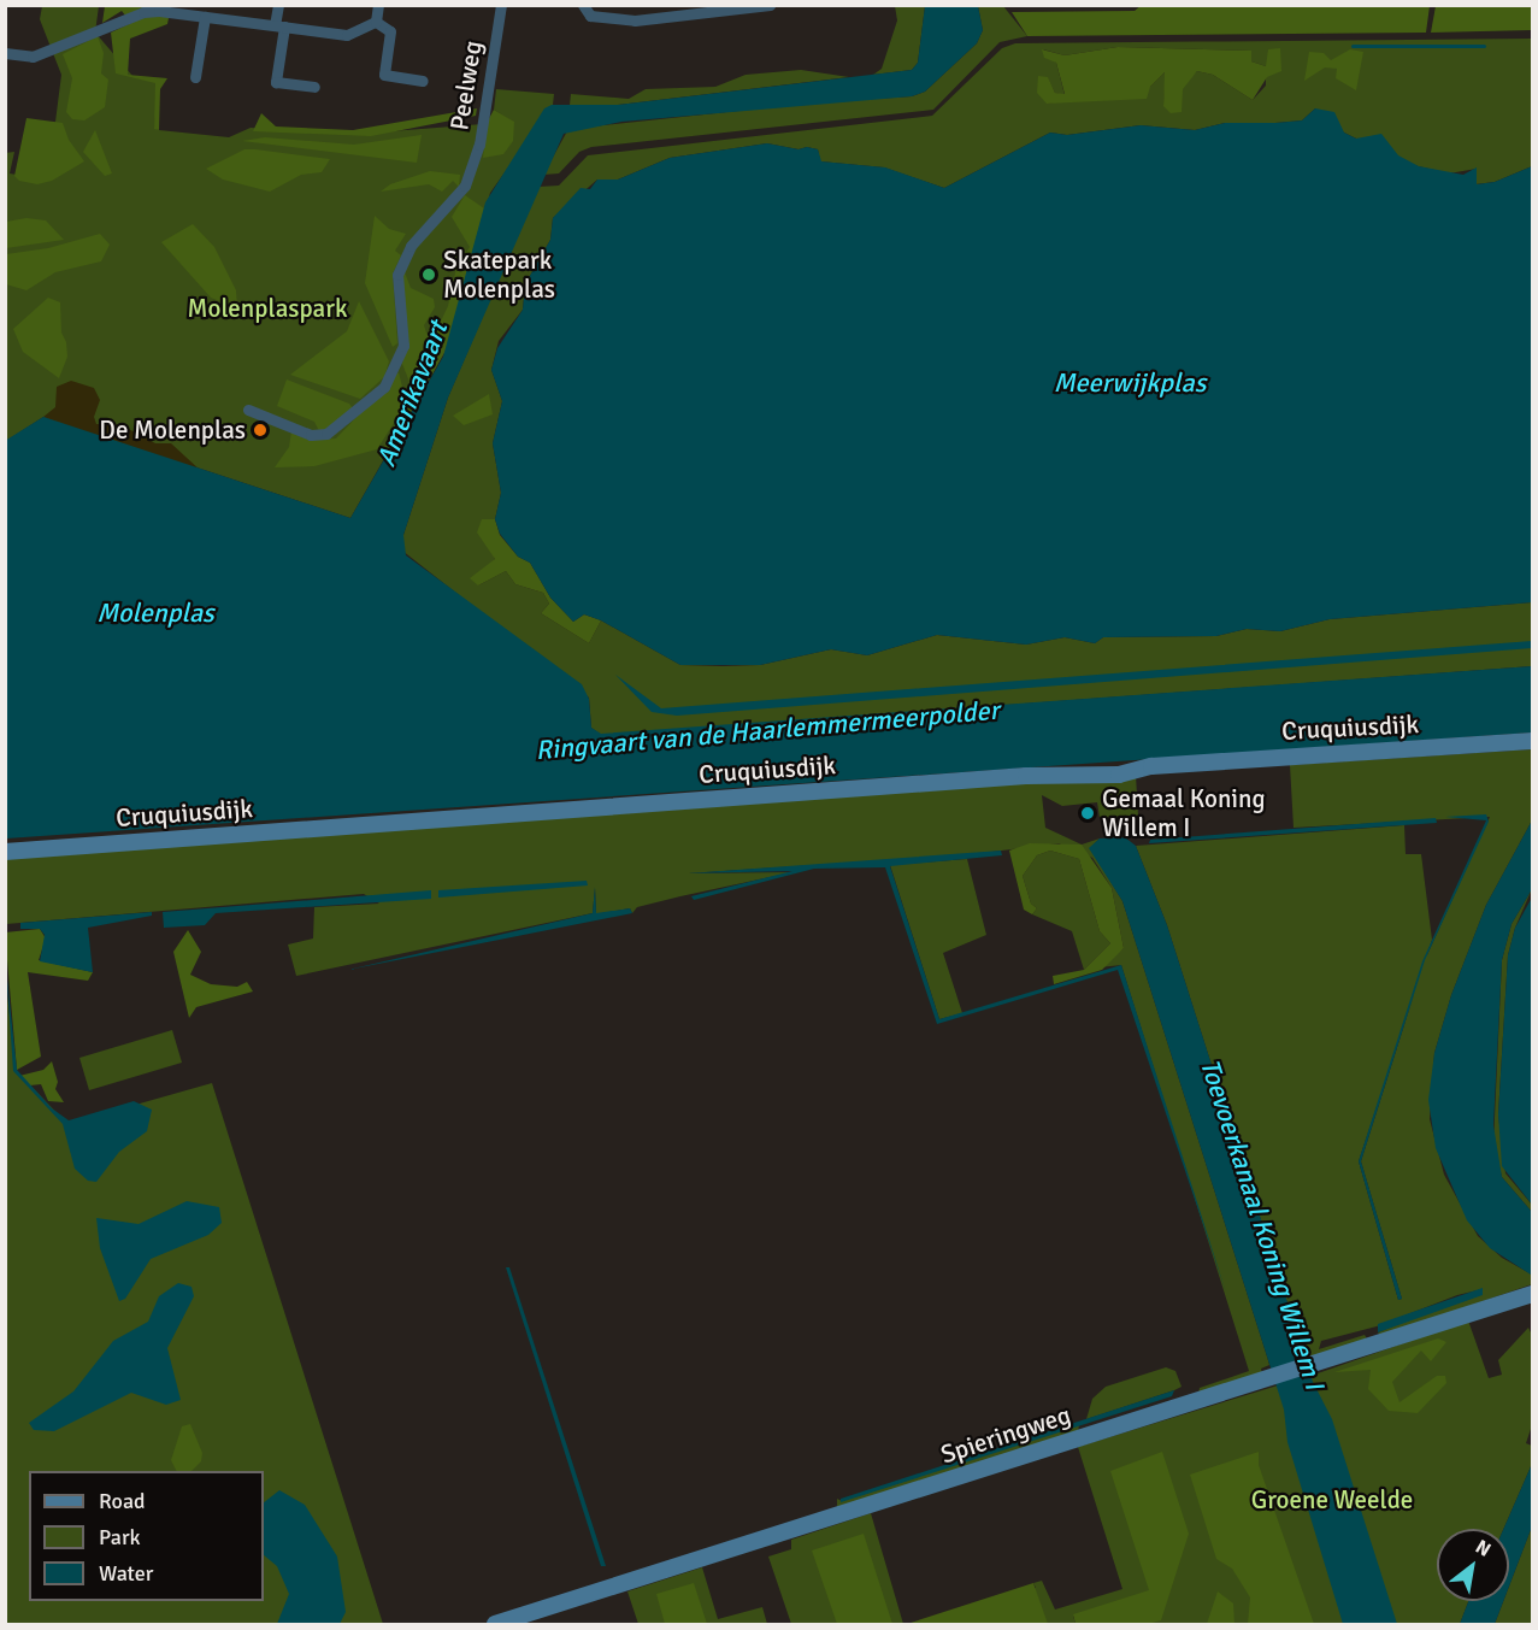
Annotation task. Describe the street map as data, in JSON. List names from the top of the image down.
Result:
{
  "streets": {
    "street": ["Peelweg", "Cruquiusdijk", "Spieringweg"]
  },
  "water": [
    "Meerwijkplas",
    "Amerikavaart",
    "Molenplas",
    "Ringvaart van de Haarlemmermeerpolder",
    "Toevoerkanaal Koning Willem I"
  ],
  "parks": ["Molenplaspark", "Groene Weelde"],
  "places": ["Skatepark Molenplas", "De Molenplas", "Gemaal Koning Willem I"],
  "legend": ["Road", "Park", "Water"],
  "north": "top right"
}
